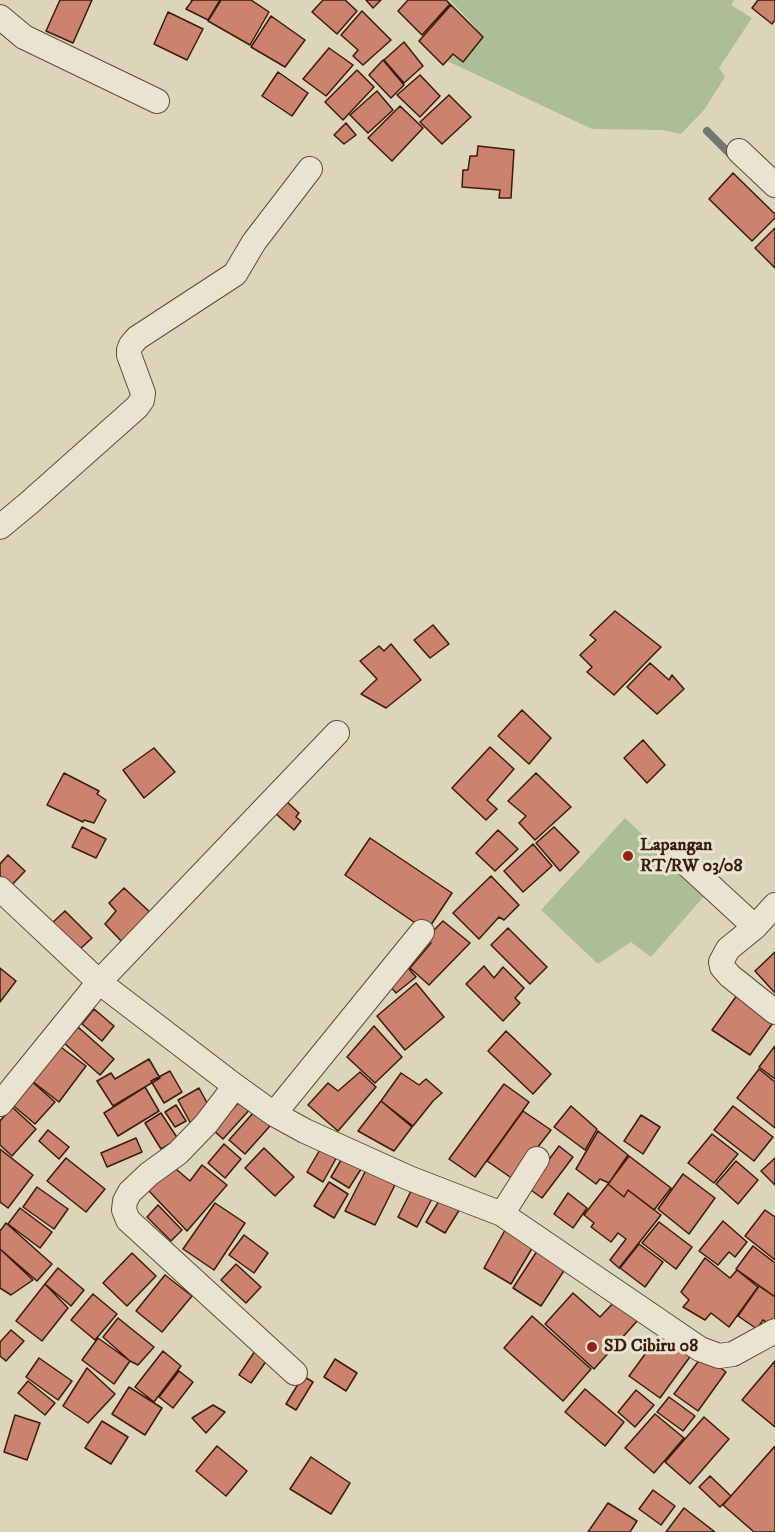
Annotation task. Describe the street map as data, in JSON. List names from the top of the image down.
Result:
{
  "places": ["Lapangan RT/RW 03/08", "SD Cibiru 08"]
}
